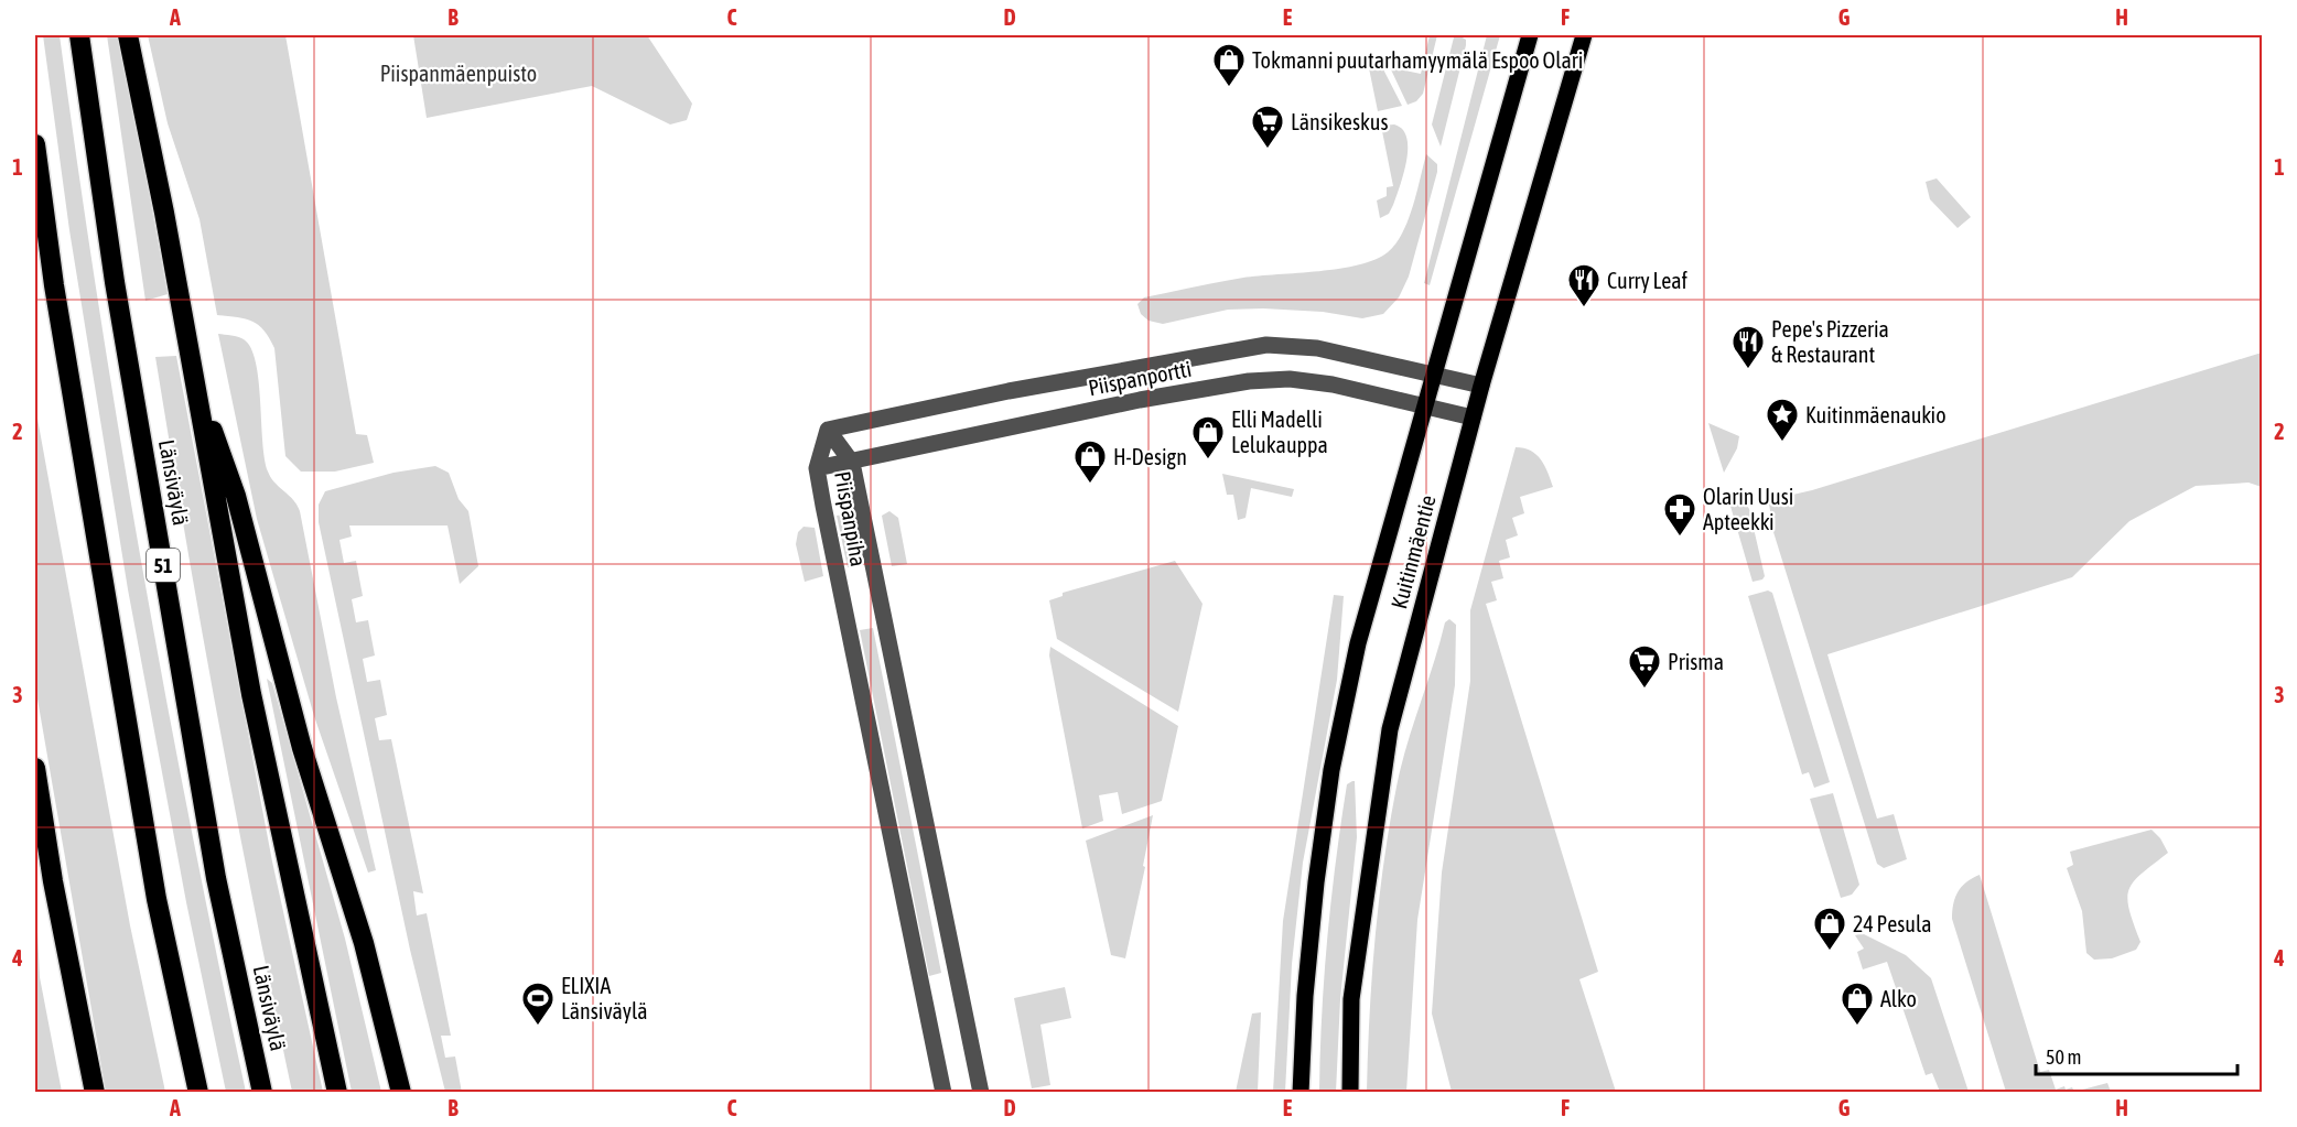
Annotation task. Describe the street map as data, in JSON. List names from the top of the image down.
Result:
{
  "streets": {
    "highway": ["Länsiväylä", "51"],
    "main road": ["Kuitinmäentie"],
    "street": ["Piispanportti", "Piispanpiha"]
  },
  "crossings": [
    ["Piispanportti", "Piispanpiha"],
    ["Piispanportti", "Kuitinmäentie"]
  ],
  "parks": ["Piispanmäenpuisto"],
  "places": {
    "shop": [
      "Tokmanni puutarhamyymälä Espoo Olari",
      "Elli Madelli Lelukauppa",
      "H-Design",
      "24 Pesula",
      "Alko"
    ],
    "supermarket": ["Länsikeskus", "Prisma"],
    "restaurant": ["Curry Leaf", "Pepe's Pizzeria & Restaurant"],
    "place": ["Kuitinmäenaukio"],
    "pharmacy": ["Olarin Uusi Apteekki"],
    "sports": ["ELIXIA Länsiväylä"]
  },
  "scale_bar": "50 m",
  "grid": {
    "columns": [
      "A",
      "B",
      "C",
      "D",
      "E",
      "F",
      "G",
      "H"
    ],
    "rows": [
      "1",
      "2",
      "3",
      "4"
    ]
  }
}
